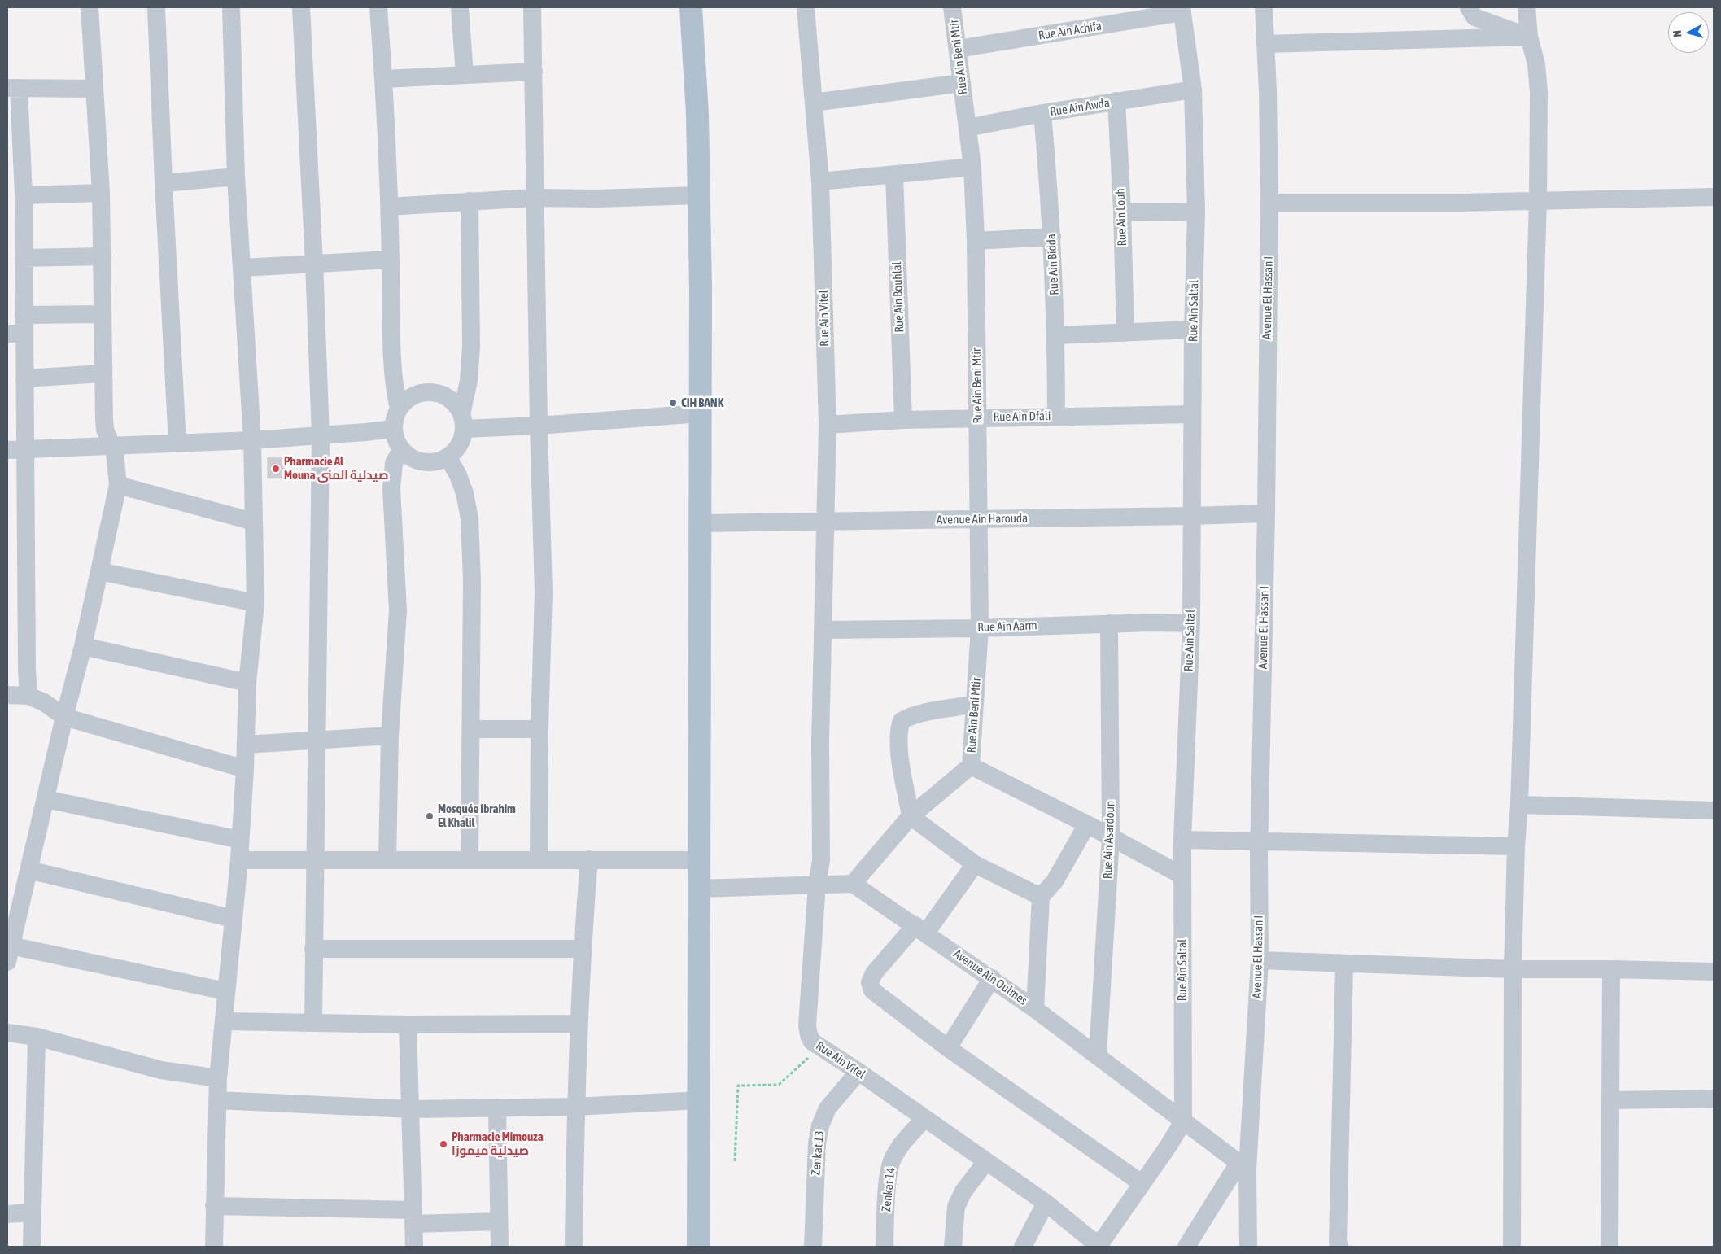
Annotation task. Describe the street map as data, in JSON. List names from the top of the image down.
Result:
{
  "streets": {
    "street": [
      "Rue Ain Achifa",
      "Rue Ain Beni Mtir",
      "Rue Ain Awda",
      "Rue Ain Louh",
      "Rue Ain Bidda",
      "Rue Ain Bouhlal",
      "Avenue El Hassan I",
      "Rue Ain Saltal",
      "Rue Ain Vitel",
      "Rue Ain Dfali",
      "Avenue Ain Harouda",
      "Rue Ain Aarm",
      "Rue Ain Asardoun",
      "Avenue Ain Oulmes",
      "Zenkat 13",
      "Zenkat 14"
    ]
  },
  "crossings": [
    ["Rue Ain Achifa", "Rue Ain Beni Mtir"],
    ["Rue Ain Achifa", "Rue Ain Saltal"],
    ["Rue Ain Beni Mtir", "Rue Ain Awda"],
    ["Rue Ain Beni Mtir", "Rue Ain Dfali"],
    ["Rue Ain Beni Mtir", "Avenue Ain Harouda"],
    ["Rue Ain Beni Mtir", "Rue Ain Aarm"],
    ["Rue Ain Awda", "Rue Ain Louh"],
    ["Rue Ain Awda", "Rue Ain Bidda"],
    ["Rue Ain Awda", "Rue Ain Saltal"],
    ["Rue Ain Bidda", "Rue Ain Dfali"],
    ["Rue Ain Bouhlal", "Rue Ain Dfali"],
    ["Avenue El Hassan I", "Avenue Ain Harouda"],
    ["Avenue El Hassan I", "Avenue Ain Oulmes"],
    ["Rue Ain Saltal", "Rue Ain Dfali"],
    ["Rue Ain Saltal", "Avenue Ain Harouda"],
    ["Rue Ain Saltal", "Rue Ain Aarm"],
    ["Rue Ain Saltal", "Avenue Ain Oulmes"],
    ["Rue Ain Vitel", "Rue Ain Dfali"],
    ["Rue Ain Vitel", "Avenue Ain Harouda"],
    ["Rue Ain Vitel", "Rue Ain Aarm"],
    ["Rue Ain Vitel", "Zenkat 13"],
    ["Rue Ain Vitel", "Zenkat 14"],
    ["Rue Ain Aarm", "Rue Ain Asardoun"],
    ["Rue Ain Asardoun", "Avenue Ain Oulmes"]
  ],
  "places": [
    "CIH BANK",
    "Pharmacie Al Mouna صيدلية المنى",
    "Mosquée Ibrahim El Khalil",
    "Pharmacie Mimouza صيدلية ميموزا"
  ],
  "north": "left"
}
